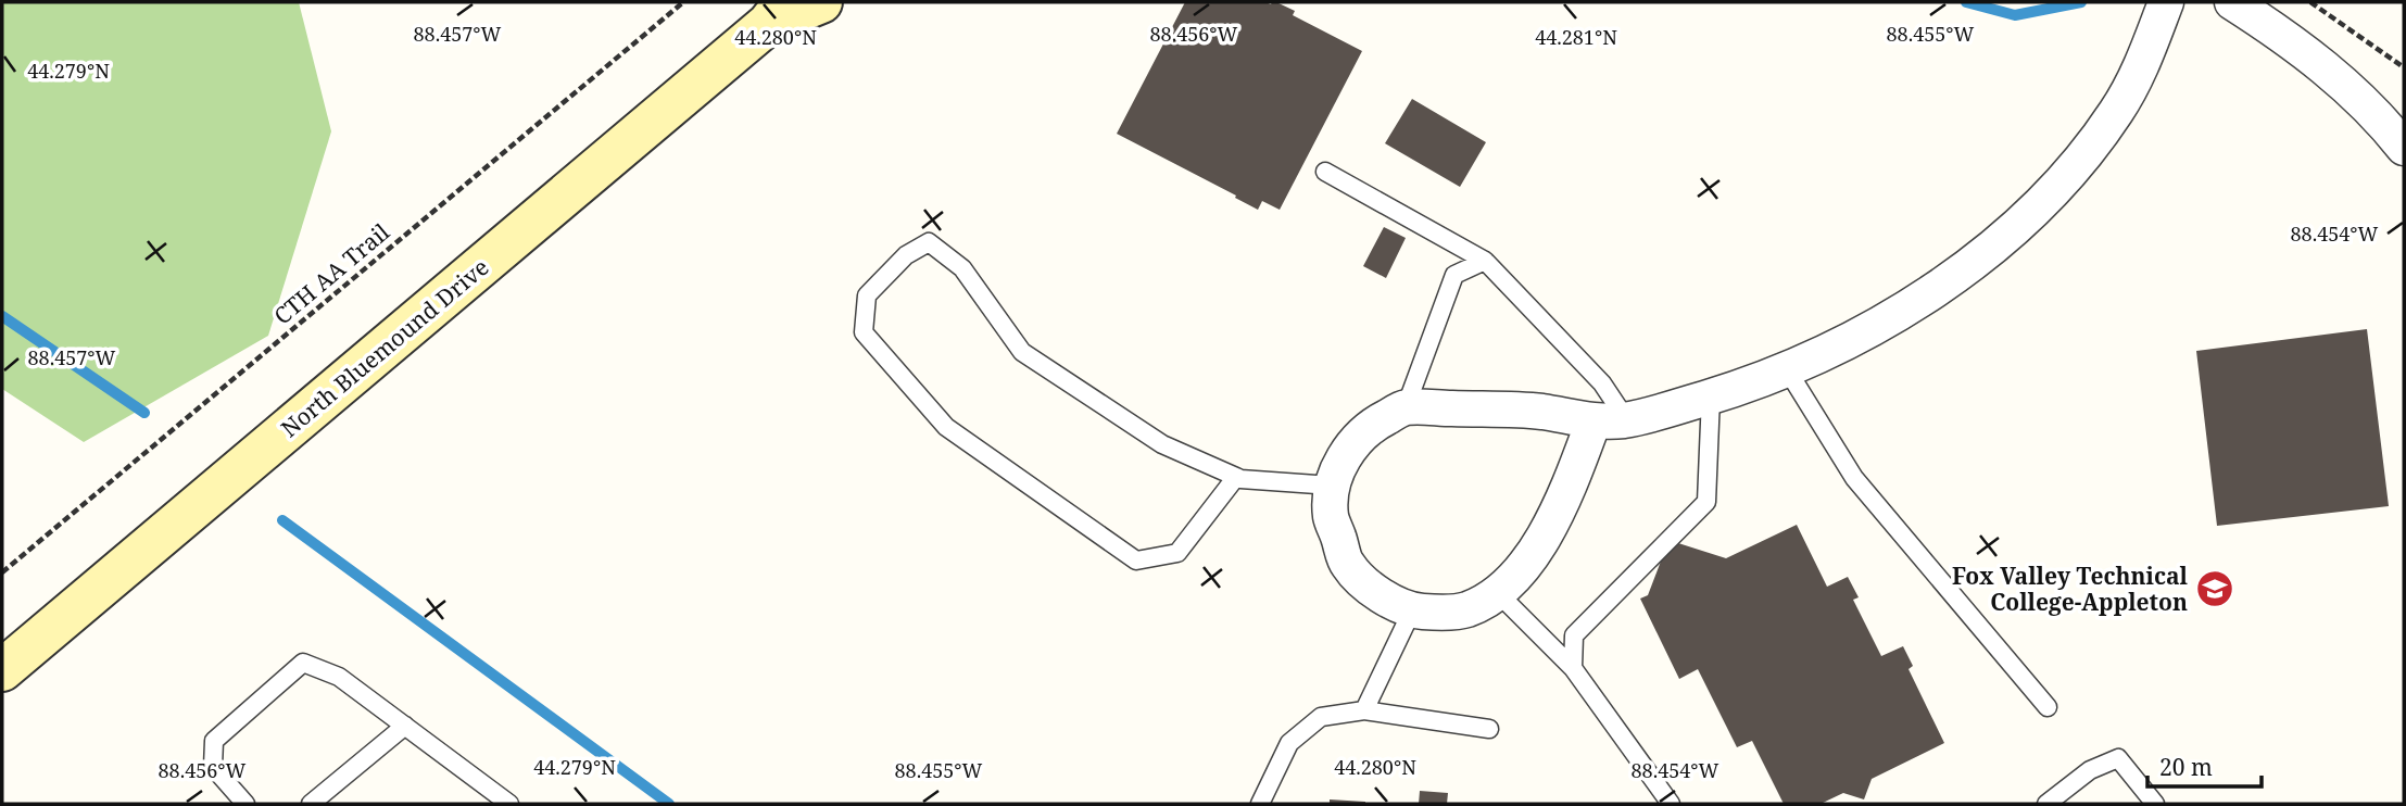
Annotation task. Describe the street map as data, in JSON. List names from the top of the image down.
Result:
{
  "streets": {
    "main road": ["North Bluemound Drive"],
    "path": ["CTH AA Trail"]
  },
  "places": {
    "school or university": ["Fox Valley Technical College-Appleton"]
  },
  "scale_bar": "20 m",
  "coordinates": [
    "88.457°W",
    "88.456°W",
    "88.455°W",
    "44.280°N",
    "44.281°N",
    "44.279°N",
    "88.454°W"
  ]
}
